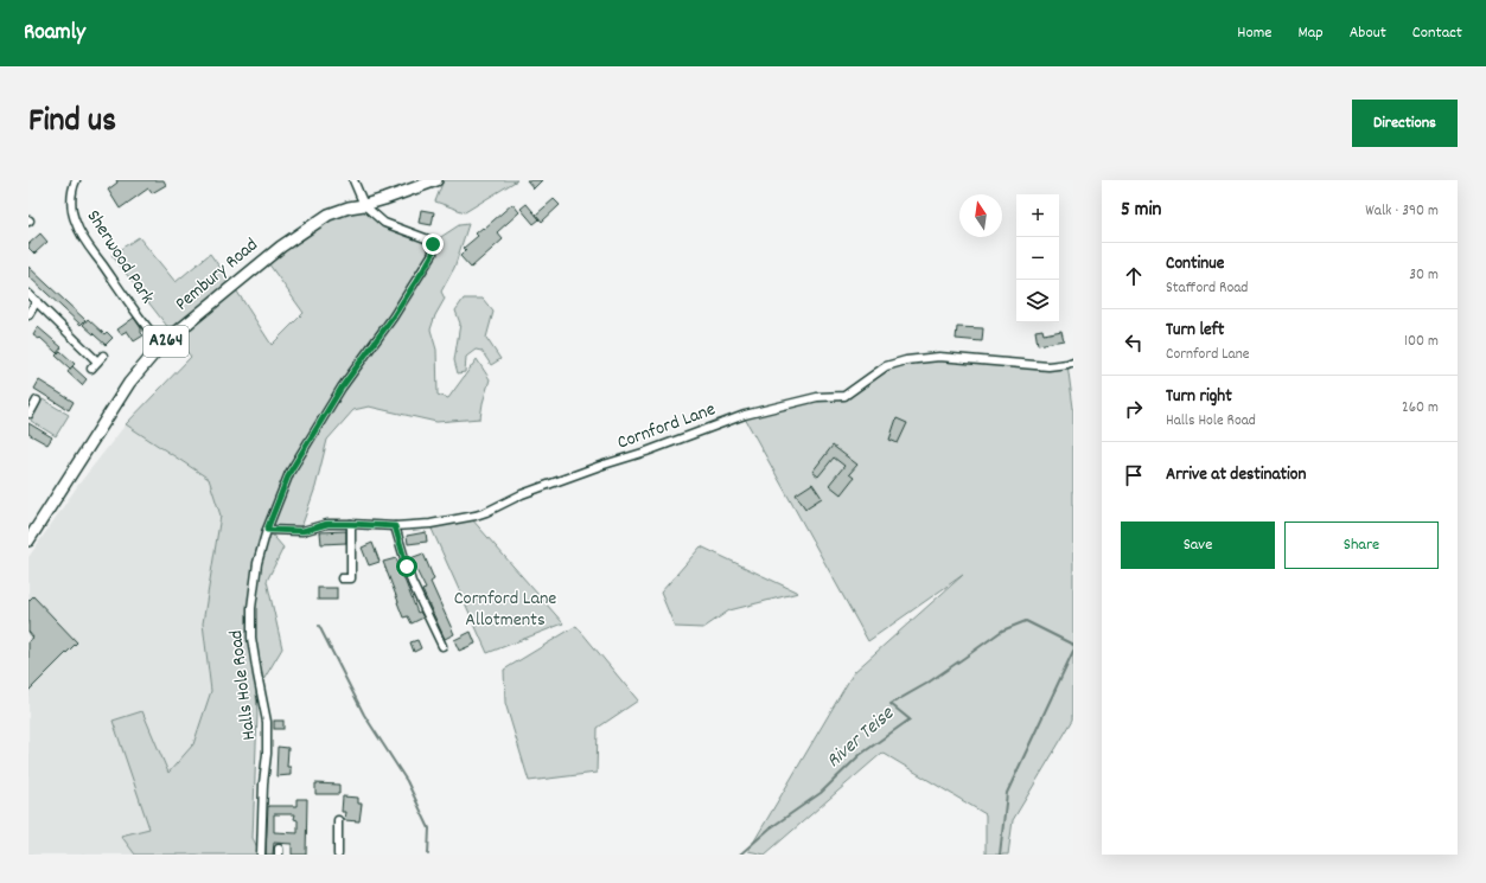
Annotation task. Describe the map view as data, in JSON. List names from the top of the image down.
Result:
{
  "streets": {
    "main road": ["Pembury Road", "A264"],
    "street": ["Sherwood Park", "Cornford Lane", "Halls Hole Road"]
  },
  "crossings": [
    ["Sherwood Park", "Pembury Road"],
    ["Pembury Road", "Halls Hole Road"],
    ["Cornford Lane", "Halls Hole Road"]
  ],
  "water": ["River Teise"],
  "parks": ["Cornford Lane Allotments"],
  "north": "top",
  "page": {
    "header": "Roamly",
    "nav": [
      "Home",
      "Map",
      "About",
      "Contact"
    ],
    "title": "Find us",
    "buttons": [
      "Directions",
      ["Save", "Share"]
    ],
    "heading": ["5 min", "Walk · 390 m"],
    "map_buttons": ["+", "−"],
    "list": [
      ["Continue", "Stafford Road", "30 m"],
      ["Turn left", "Cornford Lane", "100 m"],
      ["Turn right", "Halls Hole Road", "260 m"],
      "Arrive at destination"
    ]
  }
}
